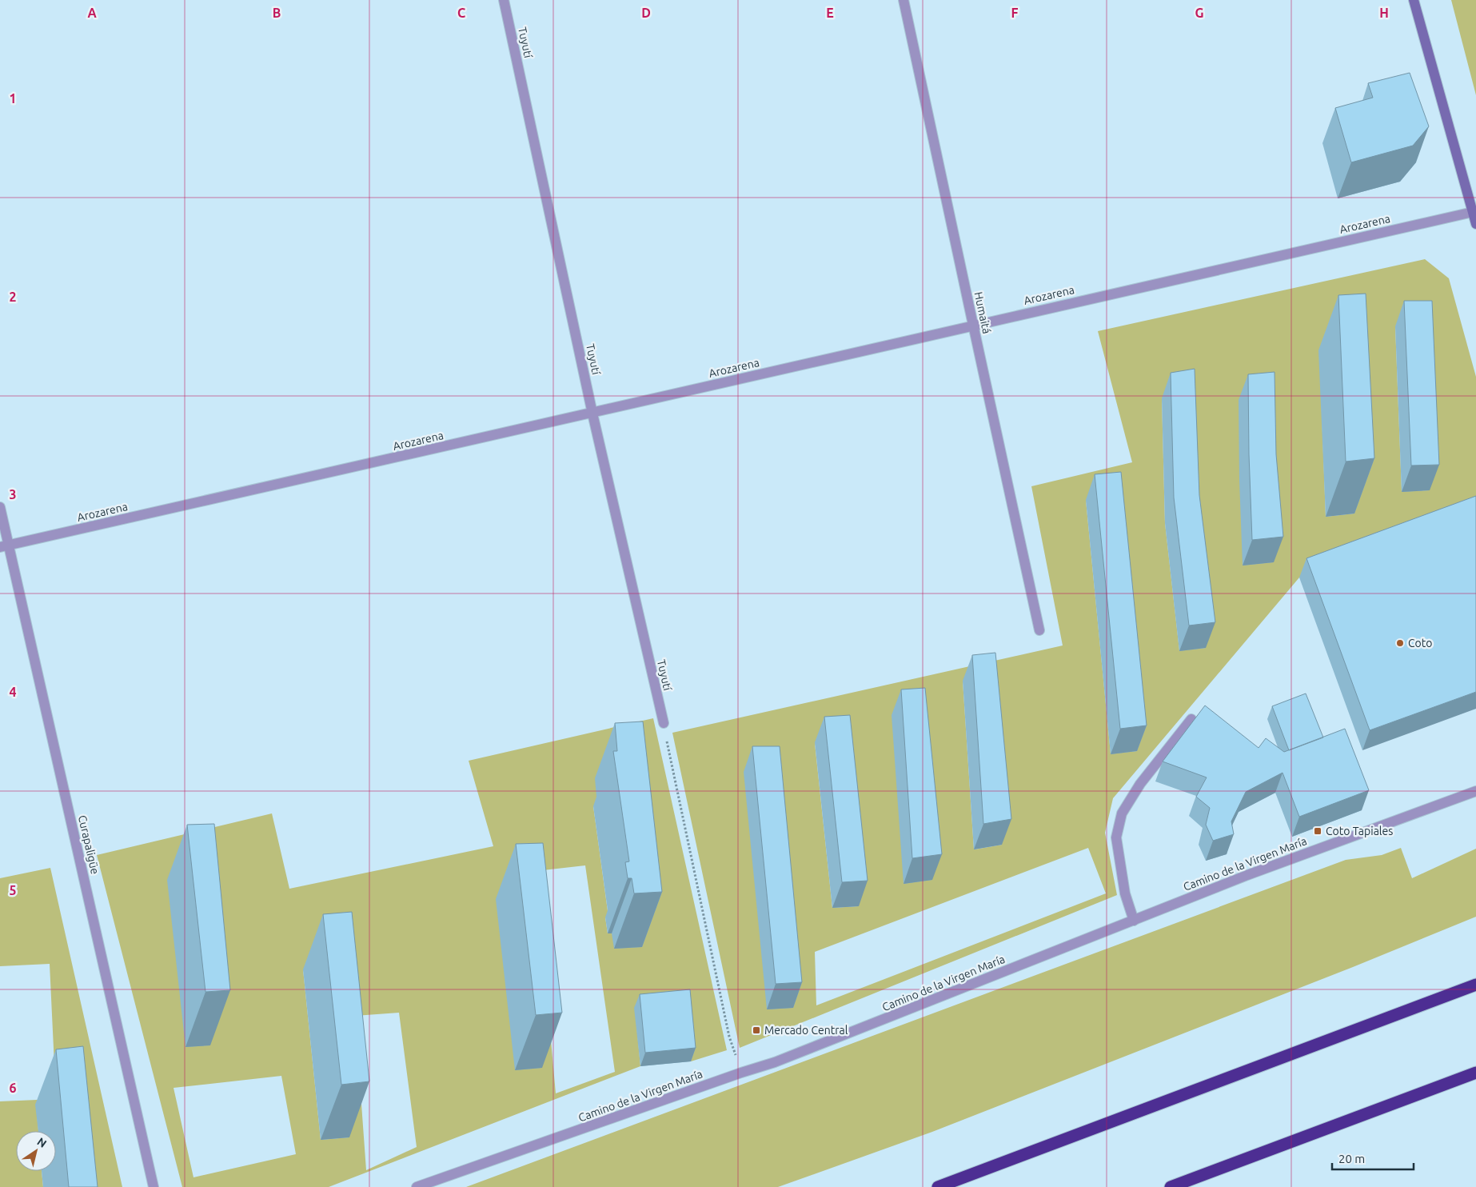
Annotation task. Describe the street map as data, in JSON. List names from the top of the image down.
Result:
{
  "streets": {
    "street": [
      "Tuyutí",
      "Arozarena",
      "Humaitá",
      "Curapaligüe",
      "Camino de la Virgen María"
    ]
  },
  "crossings": [
    ["Tuyutí", "Arozarena"],
    ["Arozarena", "Humaitá"],
    ["Arozarena", "Curapaligüe"]
  ],
  "places": {
    "other": ["Coto"],
    "transit": ["Coto Tapiales", "Mercado Central"]
  },
  "scale_bar": "20 m",
  "north": "top right",
  "grid": {
    "columns": [
      "A",
      "B",
      "C",
      "D",
      "E",
      "F",
      "G",
      "H"
    ],
    "rows": [
      "1",
      "2",
      "3",
      "4",
      "5",
      "6"
    ]
  }
}
